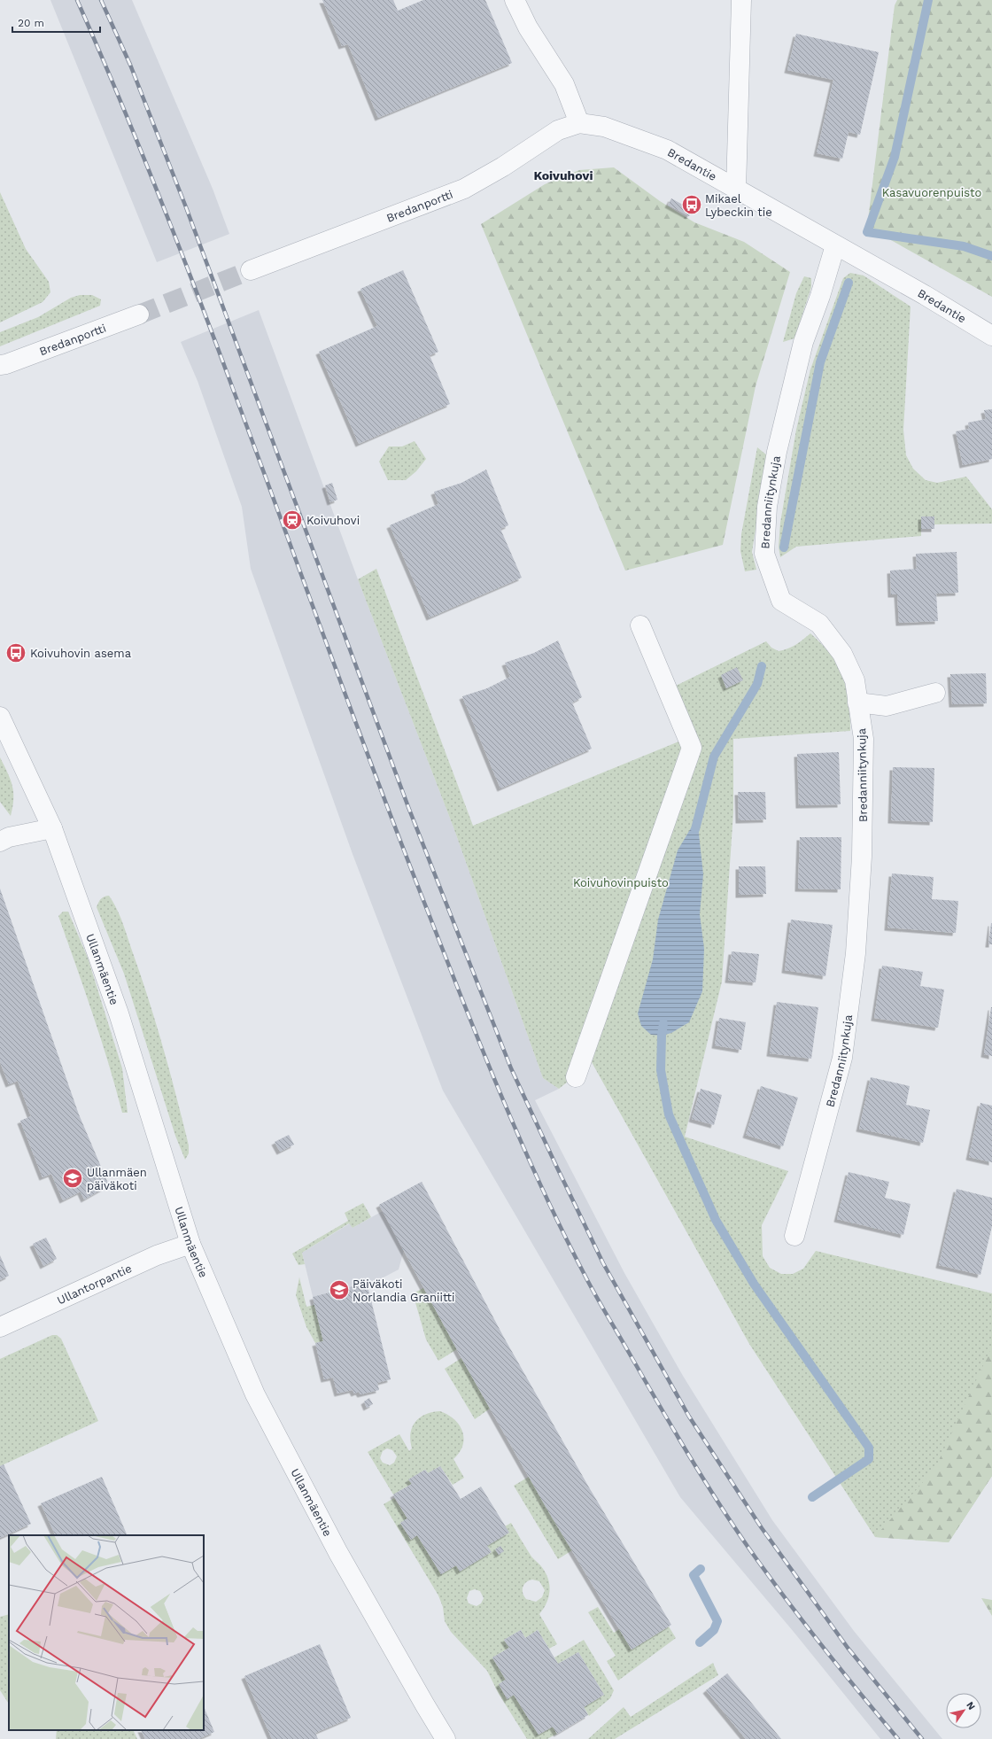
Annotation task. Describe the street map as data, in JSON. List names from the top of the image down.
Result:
{
  "streets": {
    "street": [
      "Bredantie",
      "Bredanportti",
      "Bredanniitynkuja",
      "Ullanmäentie",
      "Ullantorpantie"
    ]
  },
  "crossings": [
    ["Bredantie", "Bredanportti"],
    ["Bredantie", "Bredanniitynkuja"],
    ["Ullanmäentie", "Ullantorpantie"]
  ],
  "districts": ["Koivuhovi"],
  "parks": ["Kasavuorenpuisto", "Koivuhovinpuisto"],
  "places": {
    "bus stop": ["Mikael Lybeckin tie", "Koivuhovin asema"],
    "station": ["Koivuhovi"],
    "school or university": ["Ullanmäen päiväkoti", "Päiväkoti Norlandia Graniitti"]
  },
  "scale_bar": "20 m",
  "north": "top right"
}
